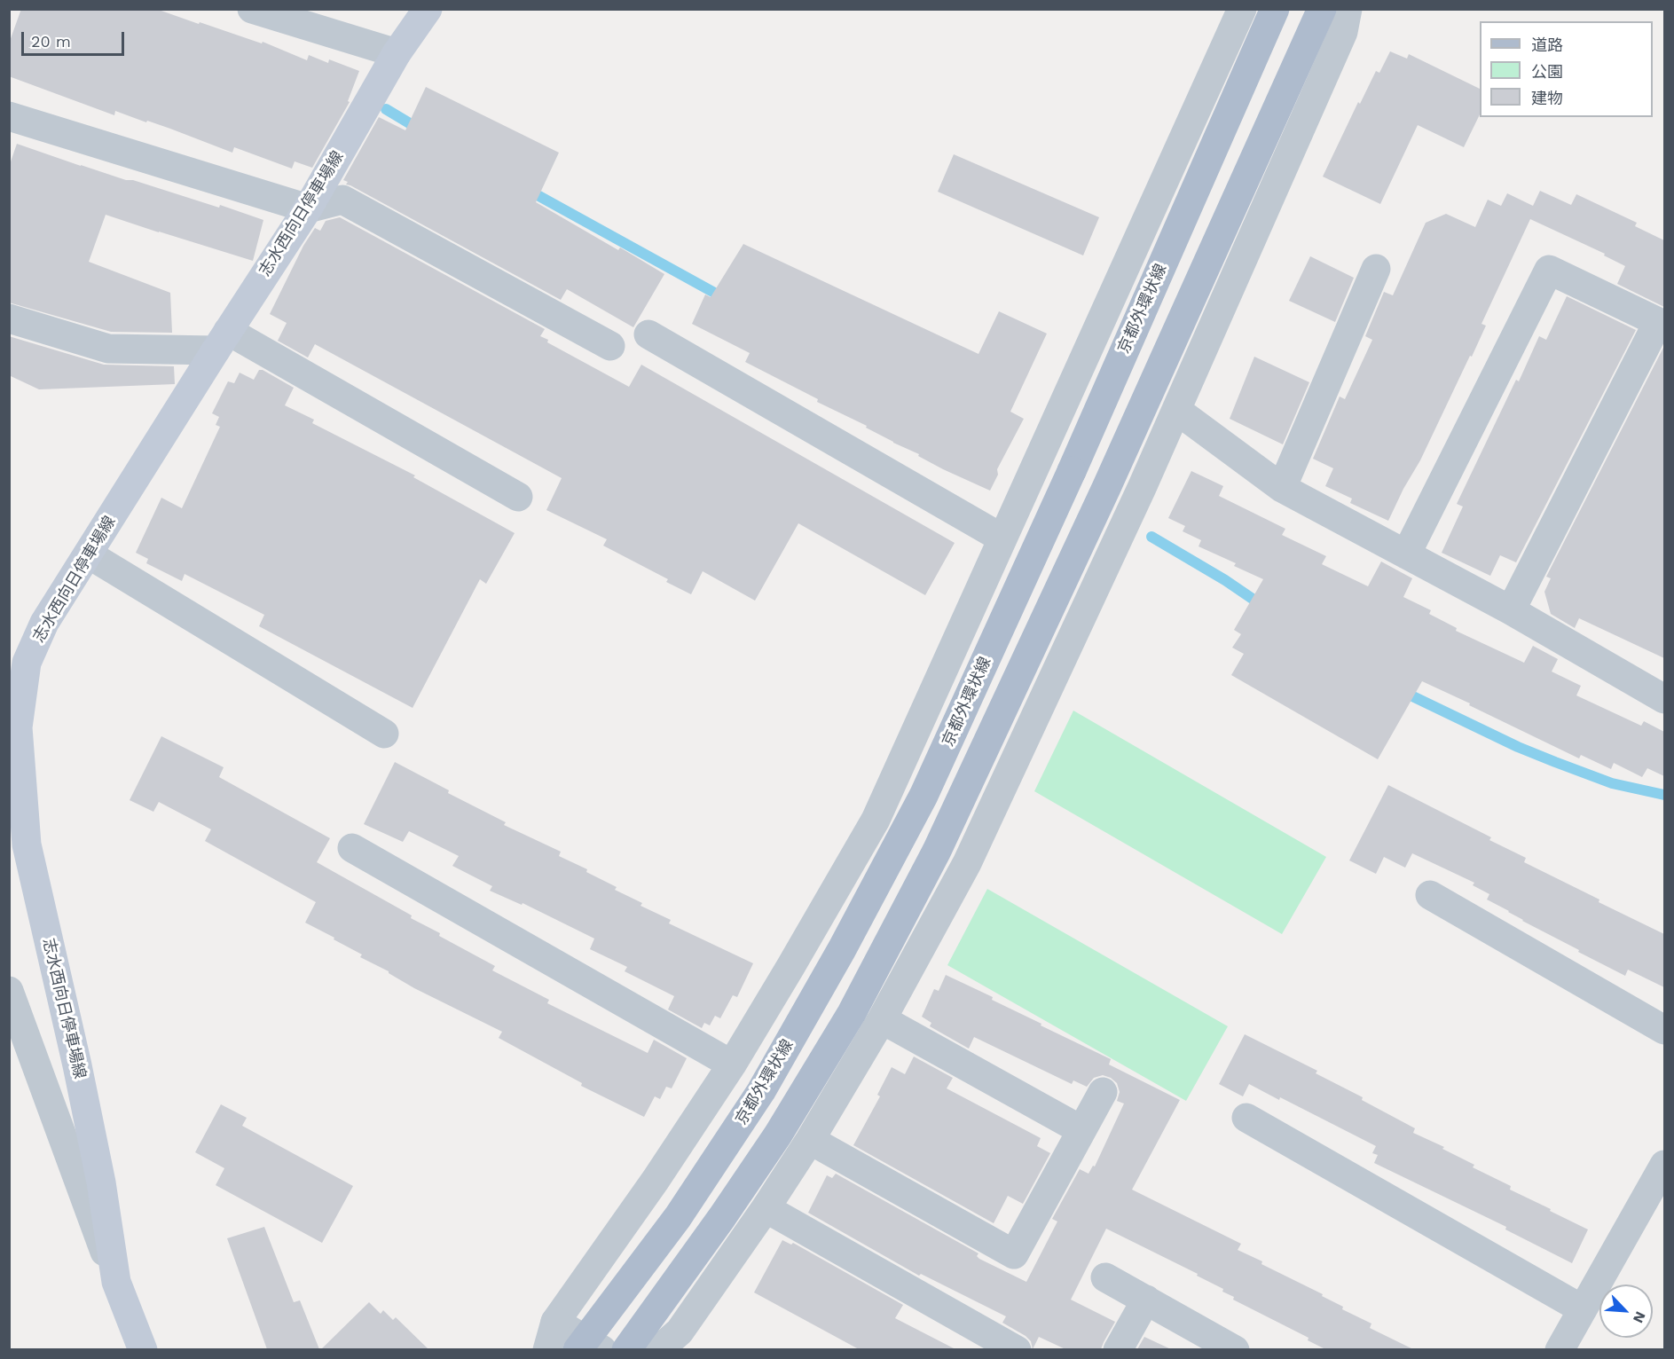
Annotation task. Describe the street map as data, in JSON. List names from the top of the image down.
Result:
{
  "streets": {
    "main road": ["志水西向日停車場線", "京都外環状線"]
  },
  "legend": ["道路", "公園", "建物"],
  "scale_bar": "20 m",
  "north": "bottom right"
}
